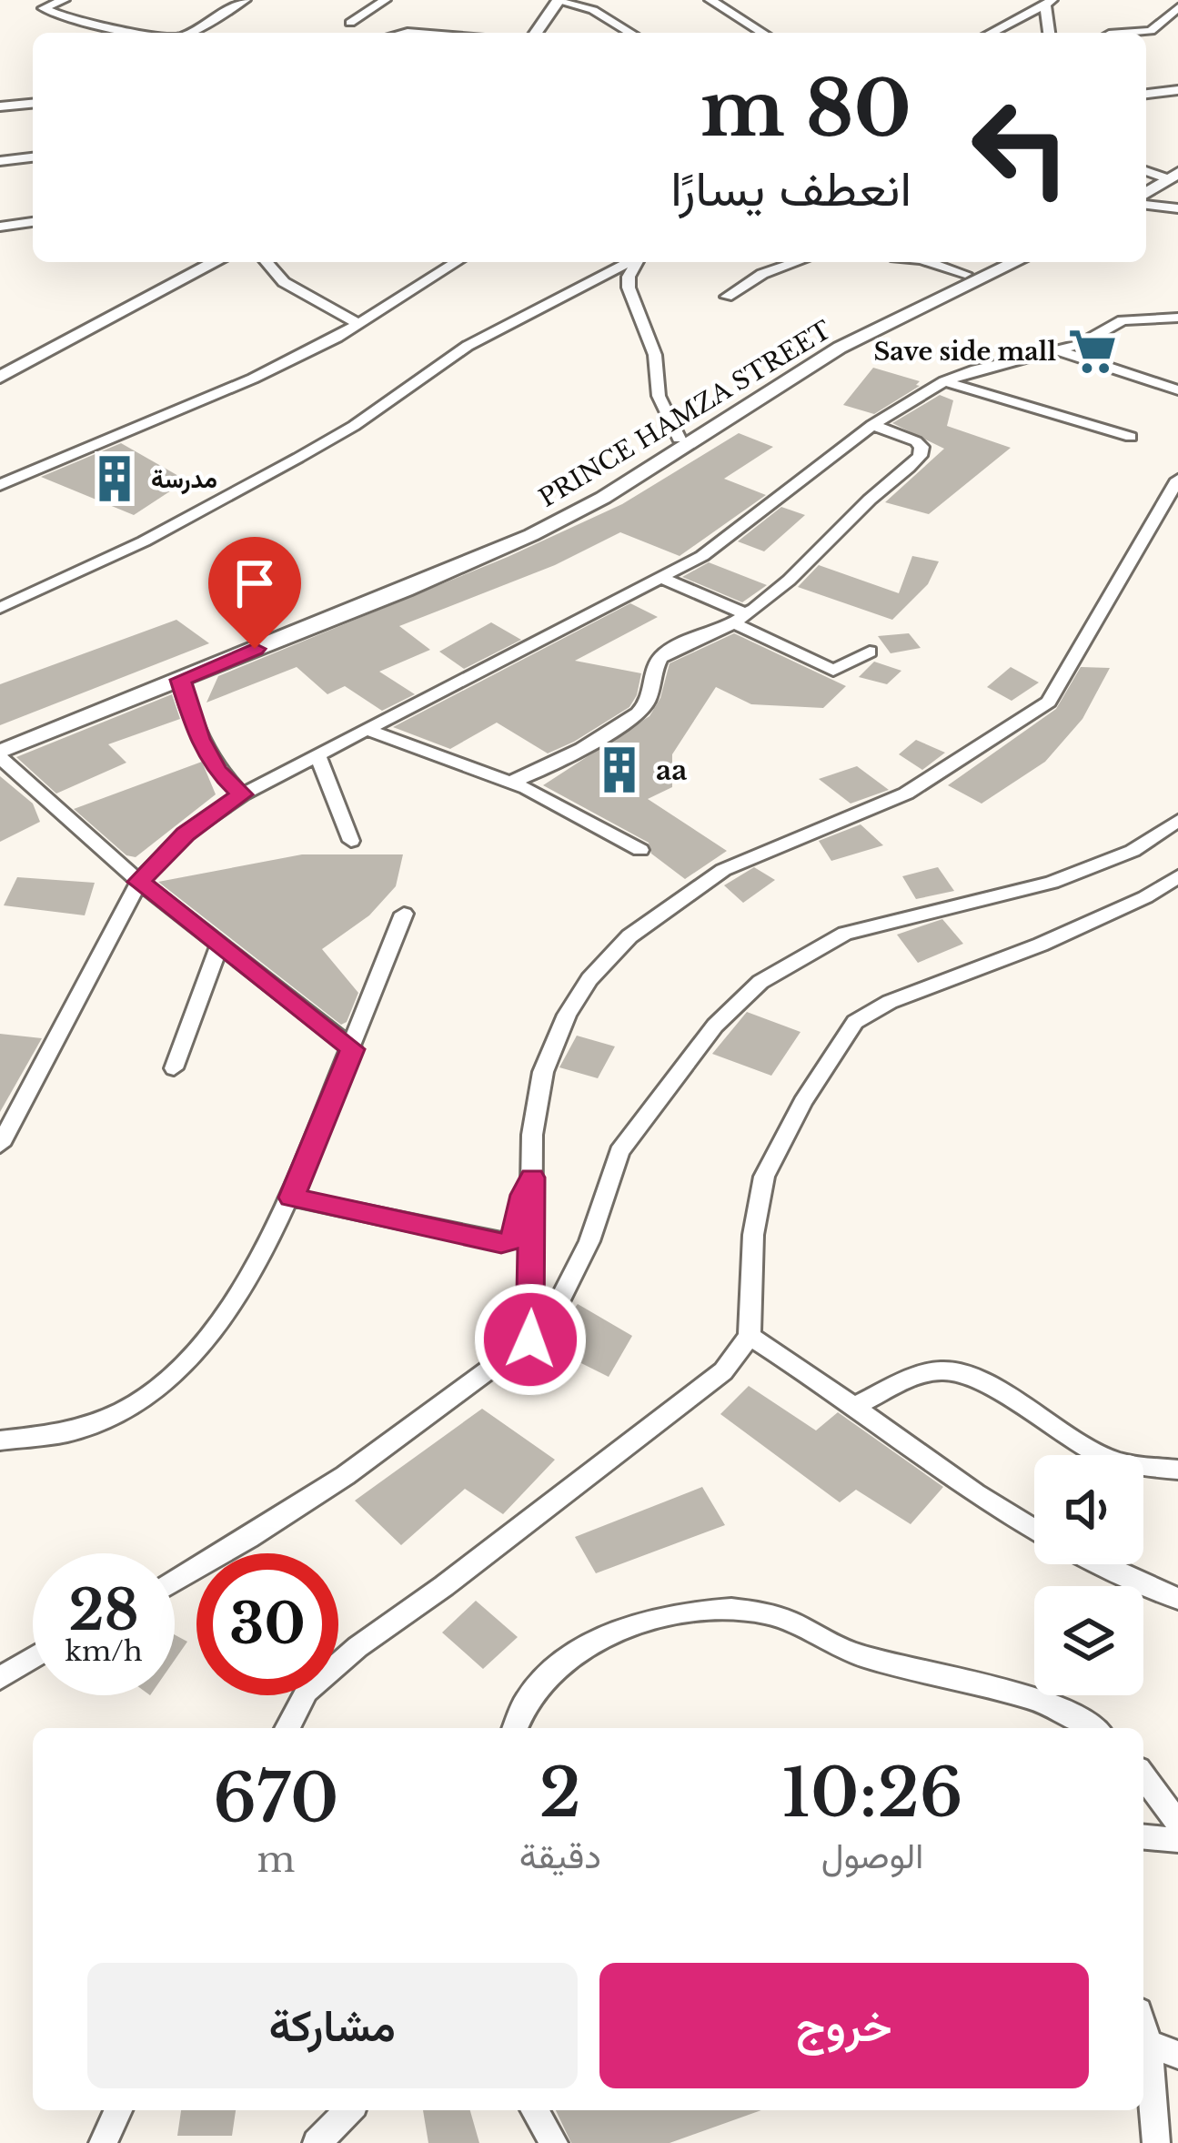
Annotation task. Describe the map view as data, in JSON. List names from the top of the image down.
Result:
{
  "streets": {
    "main road": ["PRINCE HAMZA STREET"]
  },
  "places": {
    "supermarket": ["Save side mall"],
    "building": ["مدرسة", "aa"]
  },
  "page": {
    "turn": ["80 m", "انعطف يسارًا"],
    "speed": "28 km/h",
    "limit": "30",
    "eta": [
      "10:26",
      "الوصول",
      "2",
      "دقيقة",
      "670",
      "m"
    ],
    "buttons": ["خروج", "مشاركة"]
  }
}
